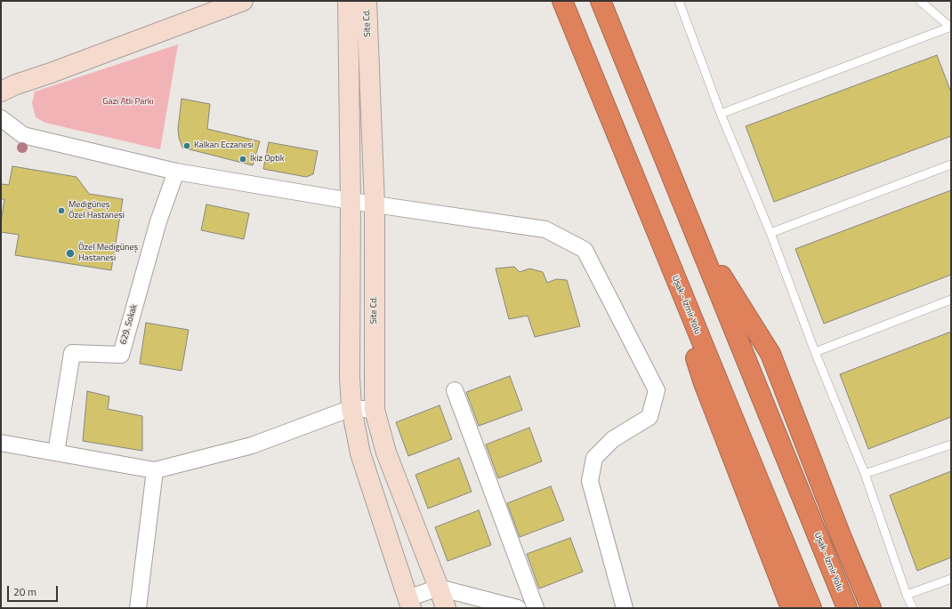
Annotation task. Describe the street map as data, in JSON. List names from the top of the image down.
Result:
{
  "streets": {
    "highway": ["Uşak - İzmir Yolu"],
    "main road": ["Site Cd."],
    "street": ["629. Sokak"]
  },
  "parks": ["Gazi Atlı Parkı"],
  "places": [
    "Kalkan Eczanesi",
    "İkiz Optik",
    "Medigüneş Özel Hastanesi",
    "Özel Medigüneş Hastanesi"
  ],
  "scale_bar": "20 m"
}
